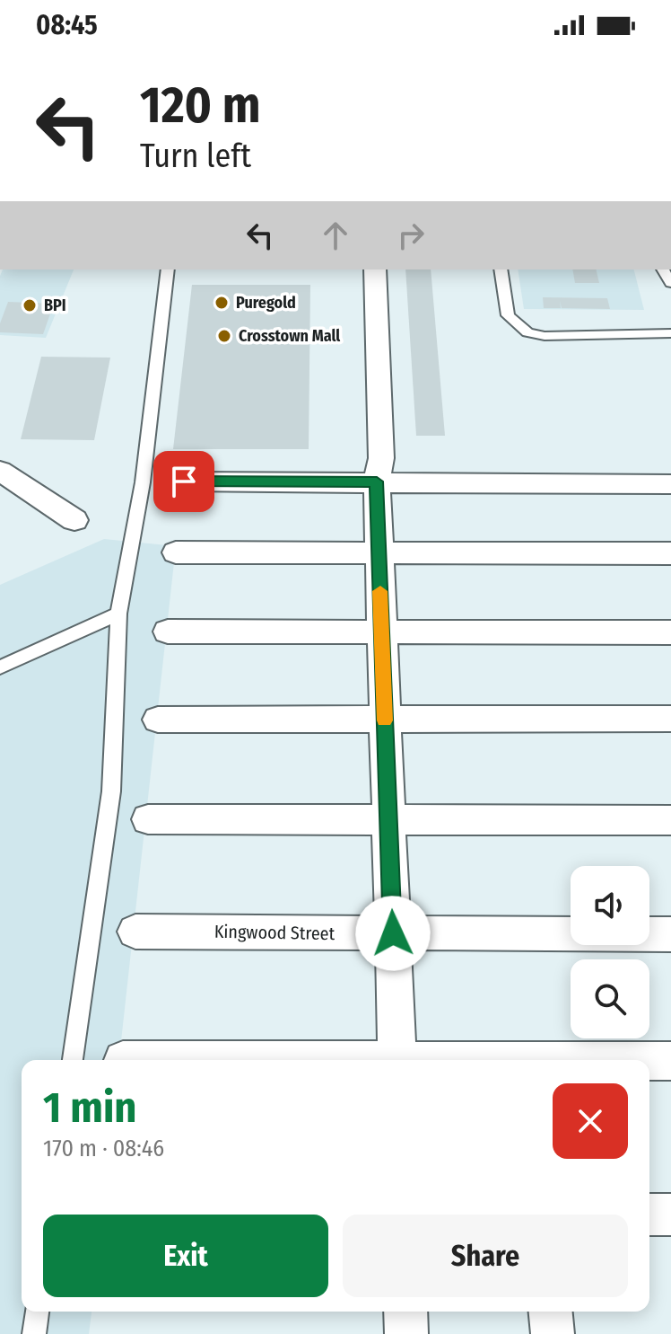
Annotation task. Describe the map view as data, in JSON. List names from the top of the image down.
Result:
{
  "streets": {
    "street": ["Kingwood Street"]
  },
  "places": ["Puregold", "BPI", "Crosstown Mall"],
  "page": {
    "status": "08:45",
    "turn": ["120 m", "Turn left"],
    "heading": ["1 min", "170 m · 08:46"],
    "buttons": ["Exit", "Share"]
  }
}
